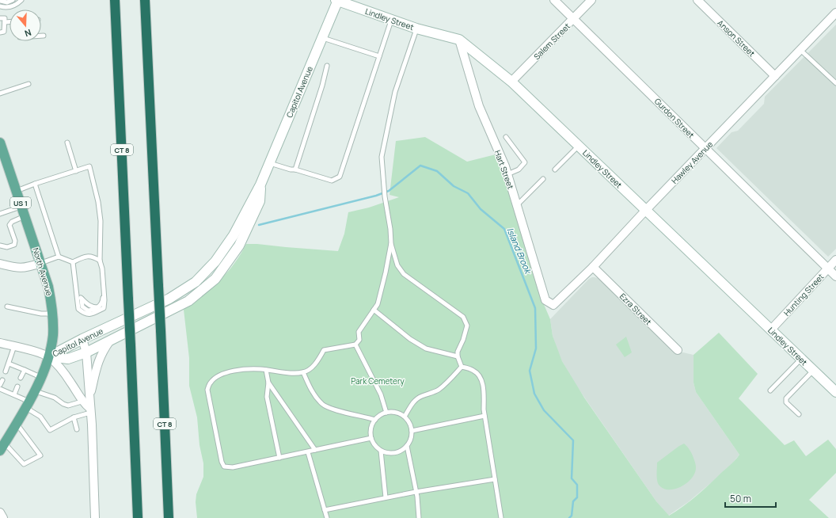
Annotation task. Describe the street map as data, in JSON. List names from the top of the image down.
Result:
{
  "streets": {
    "highway": ["CT 8"],
    "main road": [
      "Lindley Street",
      "Capitol Avenue",
      "US 1",
      "North Avenue"
    ],
    "street": [
      "Anson Street",
      "Salem Street",
      "Gurdon Street",
      "Hawley Avenue",
      "Hart Street",
      "Hunting Street",
      "Ezra Street"
    ]
  },
  "crossings": [
    ["Lindley Street", "Salem Street"],
    ["Lindley Street", "Capitol Avenue"],
    ["Lindley Street", "Hawley Avenue"],
    ["Lindley Street", "Hart Street"],
    ["Lindley Street", "Hunting Street"],
    ["Anson Street", "Hawley Avenue"],
    ["Salem Street", "Gurdon Street"],
    ["Capitol Avenue", "North Avenue"],
    ["Gurdon Street", "Hawley Avenue"],
    ["Gurdon Street", "Hunting Street"],
    ["Hawley Avenue", "Hart Street"],
    ["Hawley Avenue", "Ezra Street"]
  ],
  "water": ["Island Brook"],
  "parks": ["Park Cemetery"],
  "scale_bar": "50 m",
  "north": "bottom"
}
